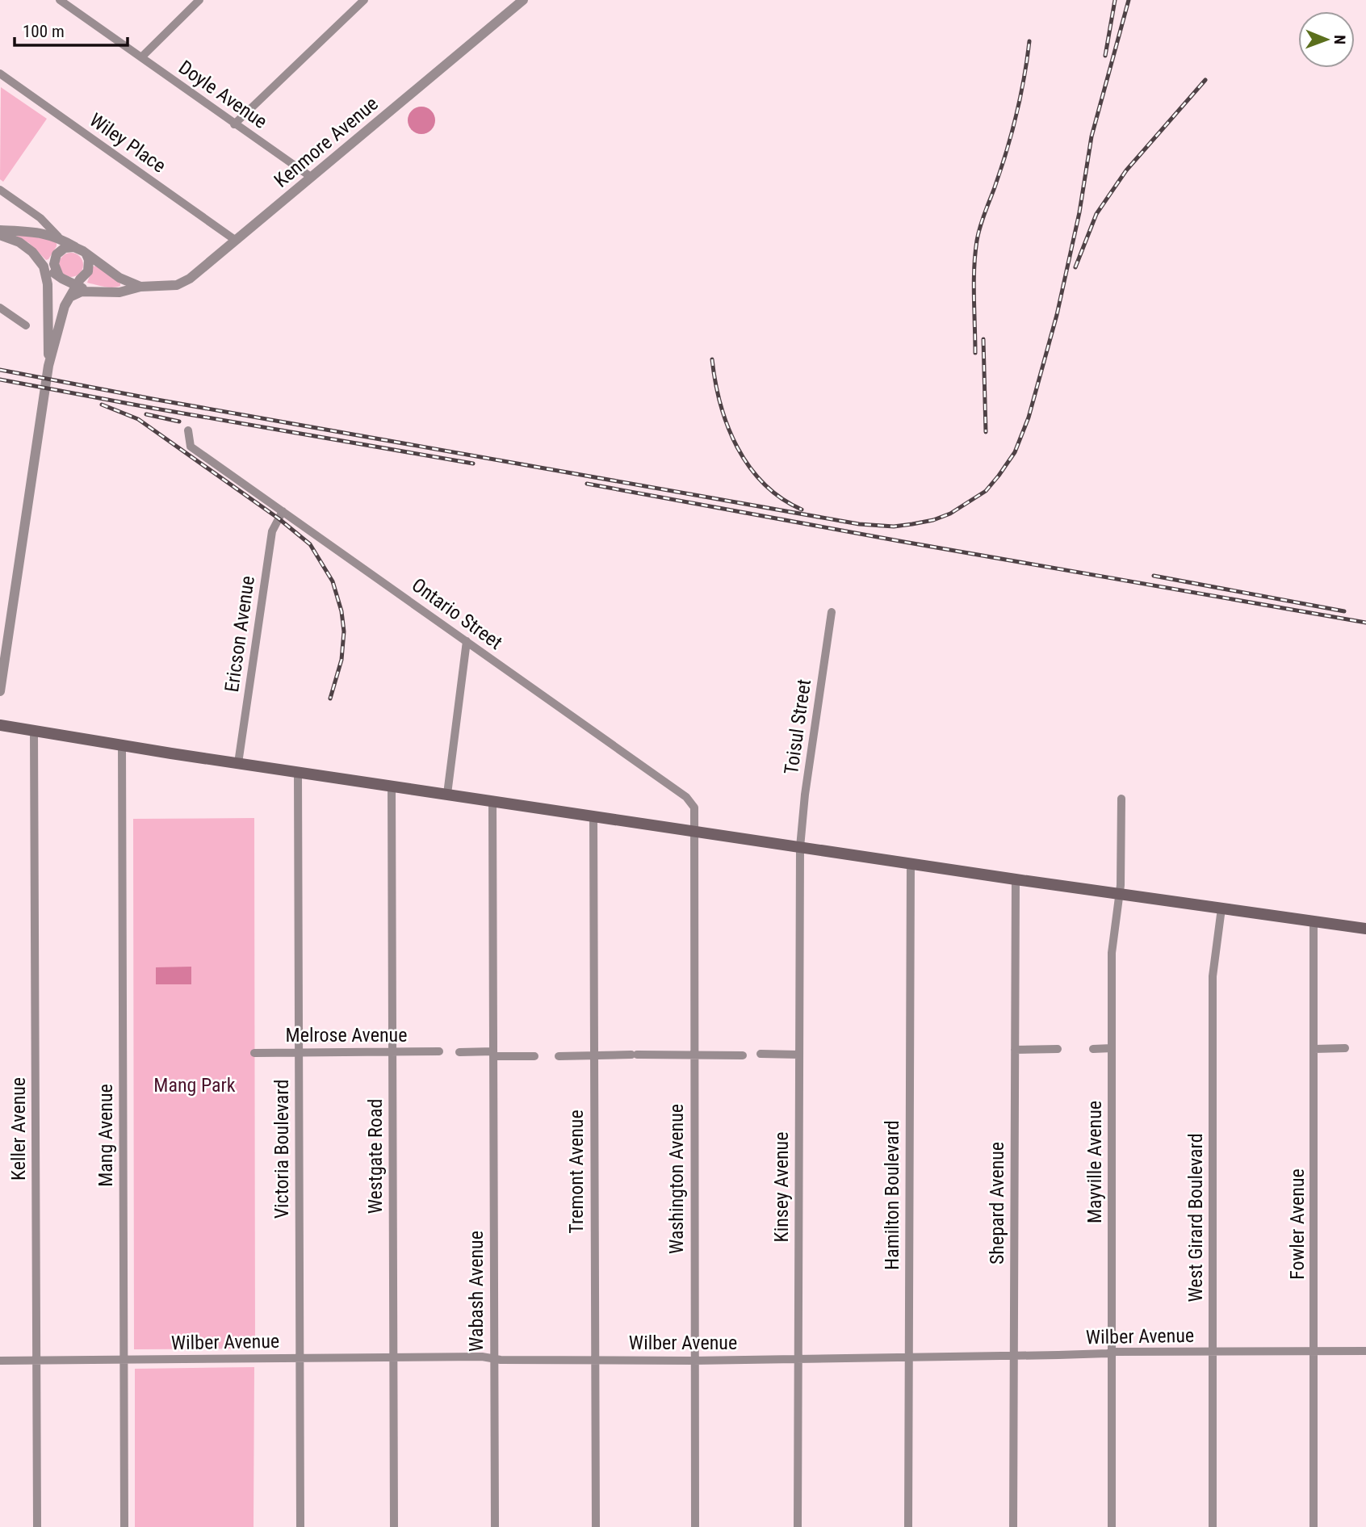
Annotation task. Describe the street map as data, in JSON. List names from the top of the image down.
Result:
{
  "streets": {
    "street": [
      "Doyle Avenue",
      "Kenmore Avenue",
      "Wiley Place",
      "Ontario Street",
      "Ericson Avenue",
      "Toisul Street",
      "Melrose Avenue",
      "Keller Avenue",
      "Mang Avenue",
      "Victoria Boulevard",
      "Westgate Road",
      "Mayville Avenue",
      "Tremont Avenue",
      "Washington Avenue",
      "Kinsey Avenue",
      "Hamilton Boulevard",
      "Shepard Avenue",
      "West Girard Boulevard",
      "Fowler Avenue",
      "Wabash Avenue",
      "Wilber Avenue"
    ]
  },
  "crossings": [
    ["Doyle Avenue", "Kenmore Avenue"],
    ["Kenmore Avenue", "Wiley Place"],
    ["Ontario Street", "Ericson Avenue"],
    ["Ontario Street", "Washington Avenue"],
    ["Toisul Street", "Kinsey Avenue"],
    ["Melrose Avenue", "Victoria Boulevard"],
    ["Melrose Avenue", "Westgate Road"],
    ["Keller Avenue", "Wilber Avenue"],
    ["Mang Avenue", "Wilber Avenue"],
    ["Victoria Boulevard", "Wilber Avenue"],
    ["Westgate Road", "Wilber Avenue"],
    ["Mayville Avenue", "Wilber Avenue"],
    ["Tremont Avenue", "Wilber Avenue"],
    ["Washington Avenue", "Wilber Avenue"],
    ["Kinsey Avenue", "Wilber Avenue"],
    ["Hamilton Boulevard", "Wilber Avenue"],
    ["Shepard Avenue", "Wilber Avenue"],
    ["West Girard Boulevard", "Wilber Avenue"],
    ["Fowler Avenue", "Wilber Avenue"],
    ["Wabash Avenue", "Wilber Avenue"]
  ],
  "parks": ["Mang Park"],
  "scale_bar": "100 m",
  "north": "right"
}
